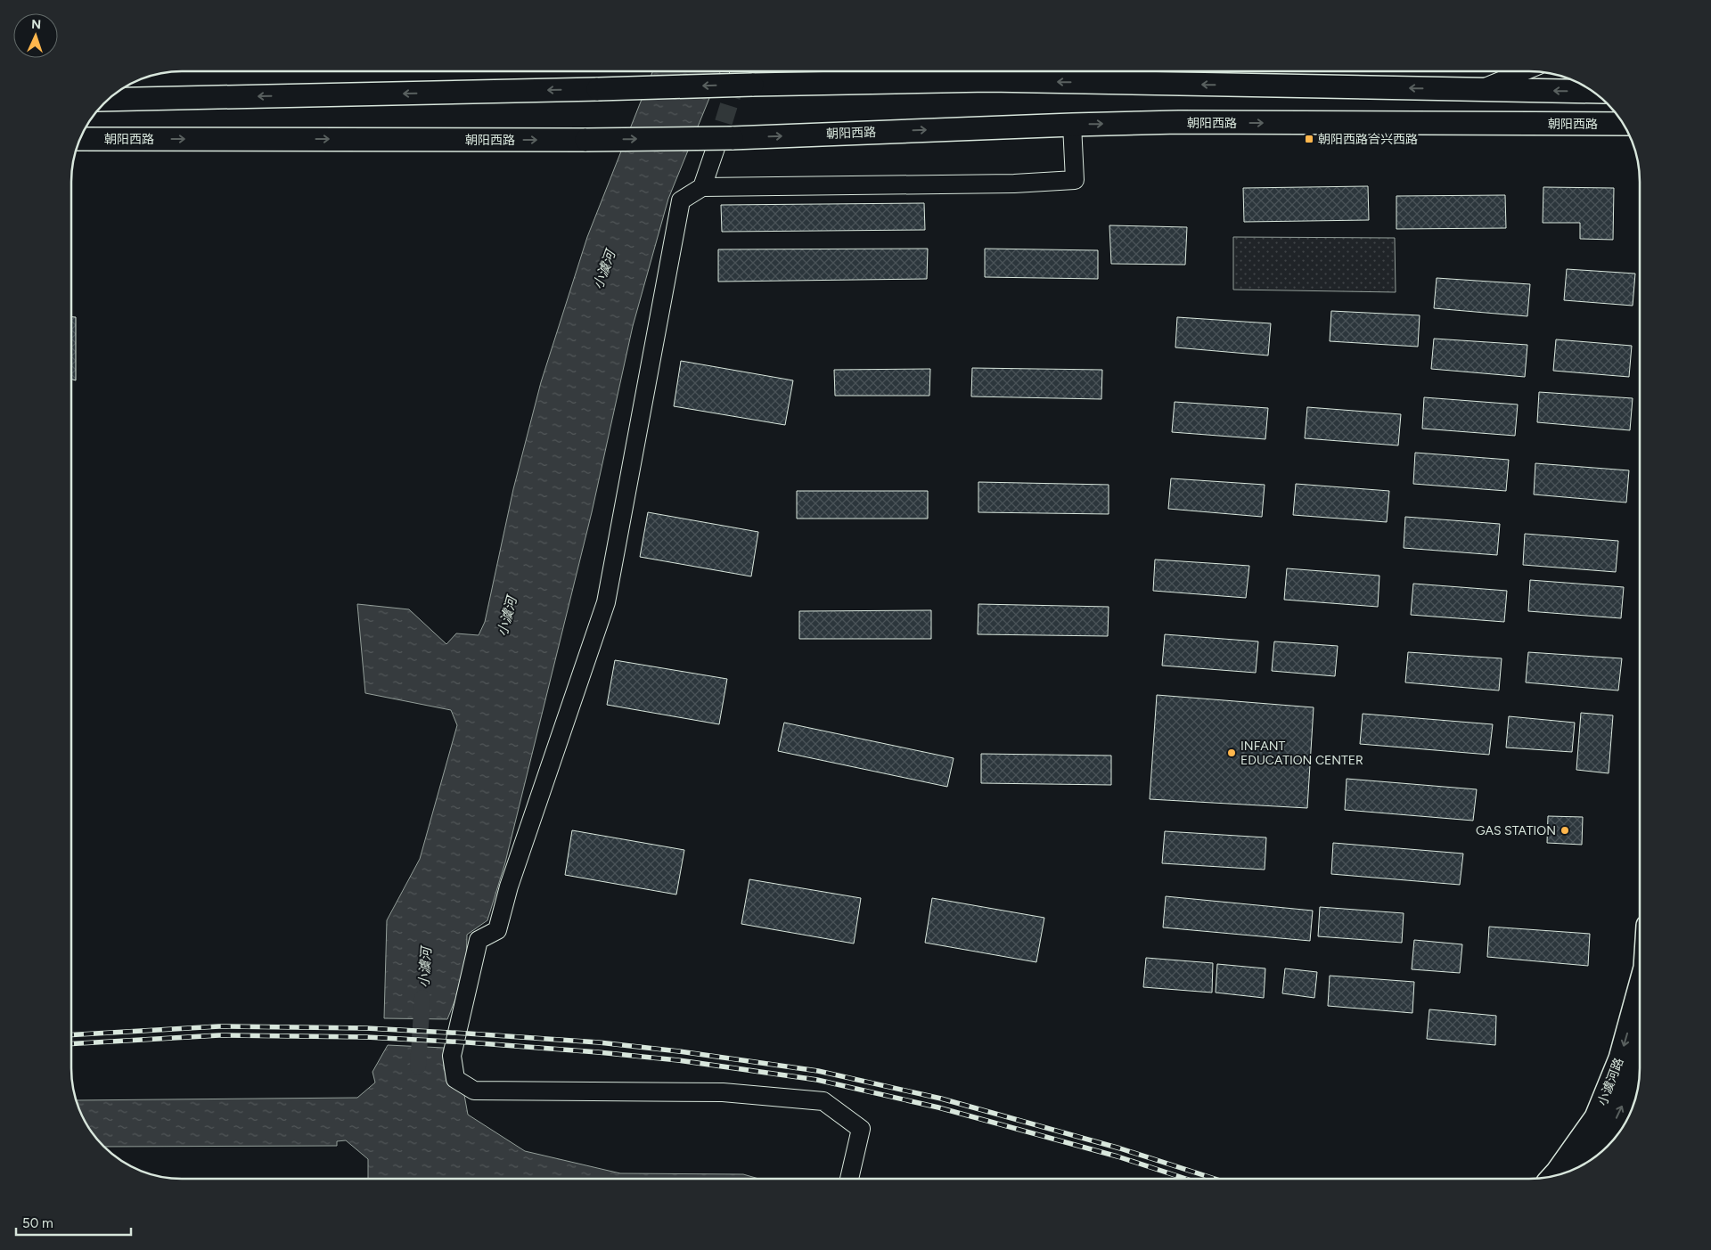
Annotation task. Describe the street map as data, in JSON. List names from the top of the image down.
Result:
{
  "streets": {
    "main road": ["朝阳西路", "小澞河路"]
  },
  "water": ["小澞河"],
  "places": {
    "transit": ["朝阳西路合兴西路"],
    "other": ["INFANT EDUCATION CENTER", "GAS STATION"]
  },
  "scale_bar": "50 m",
  "north": "top"
}
